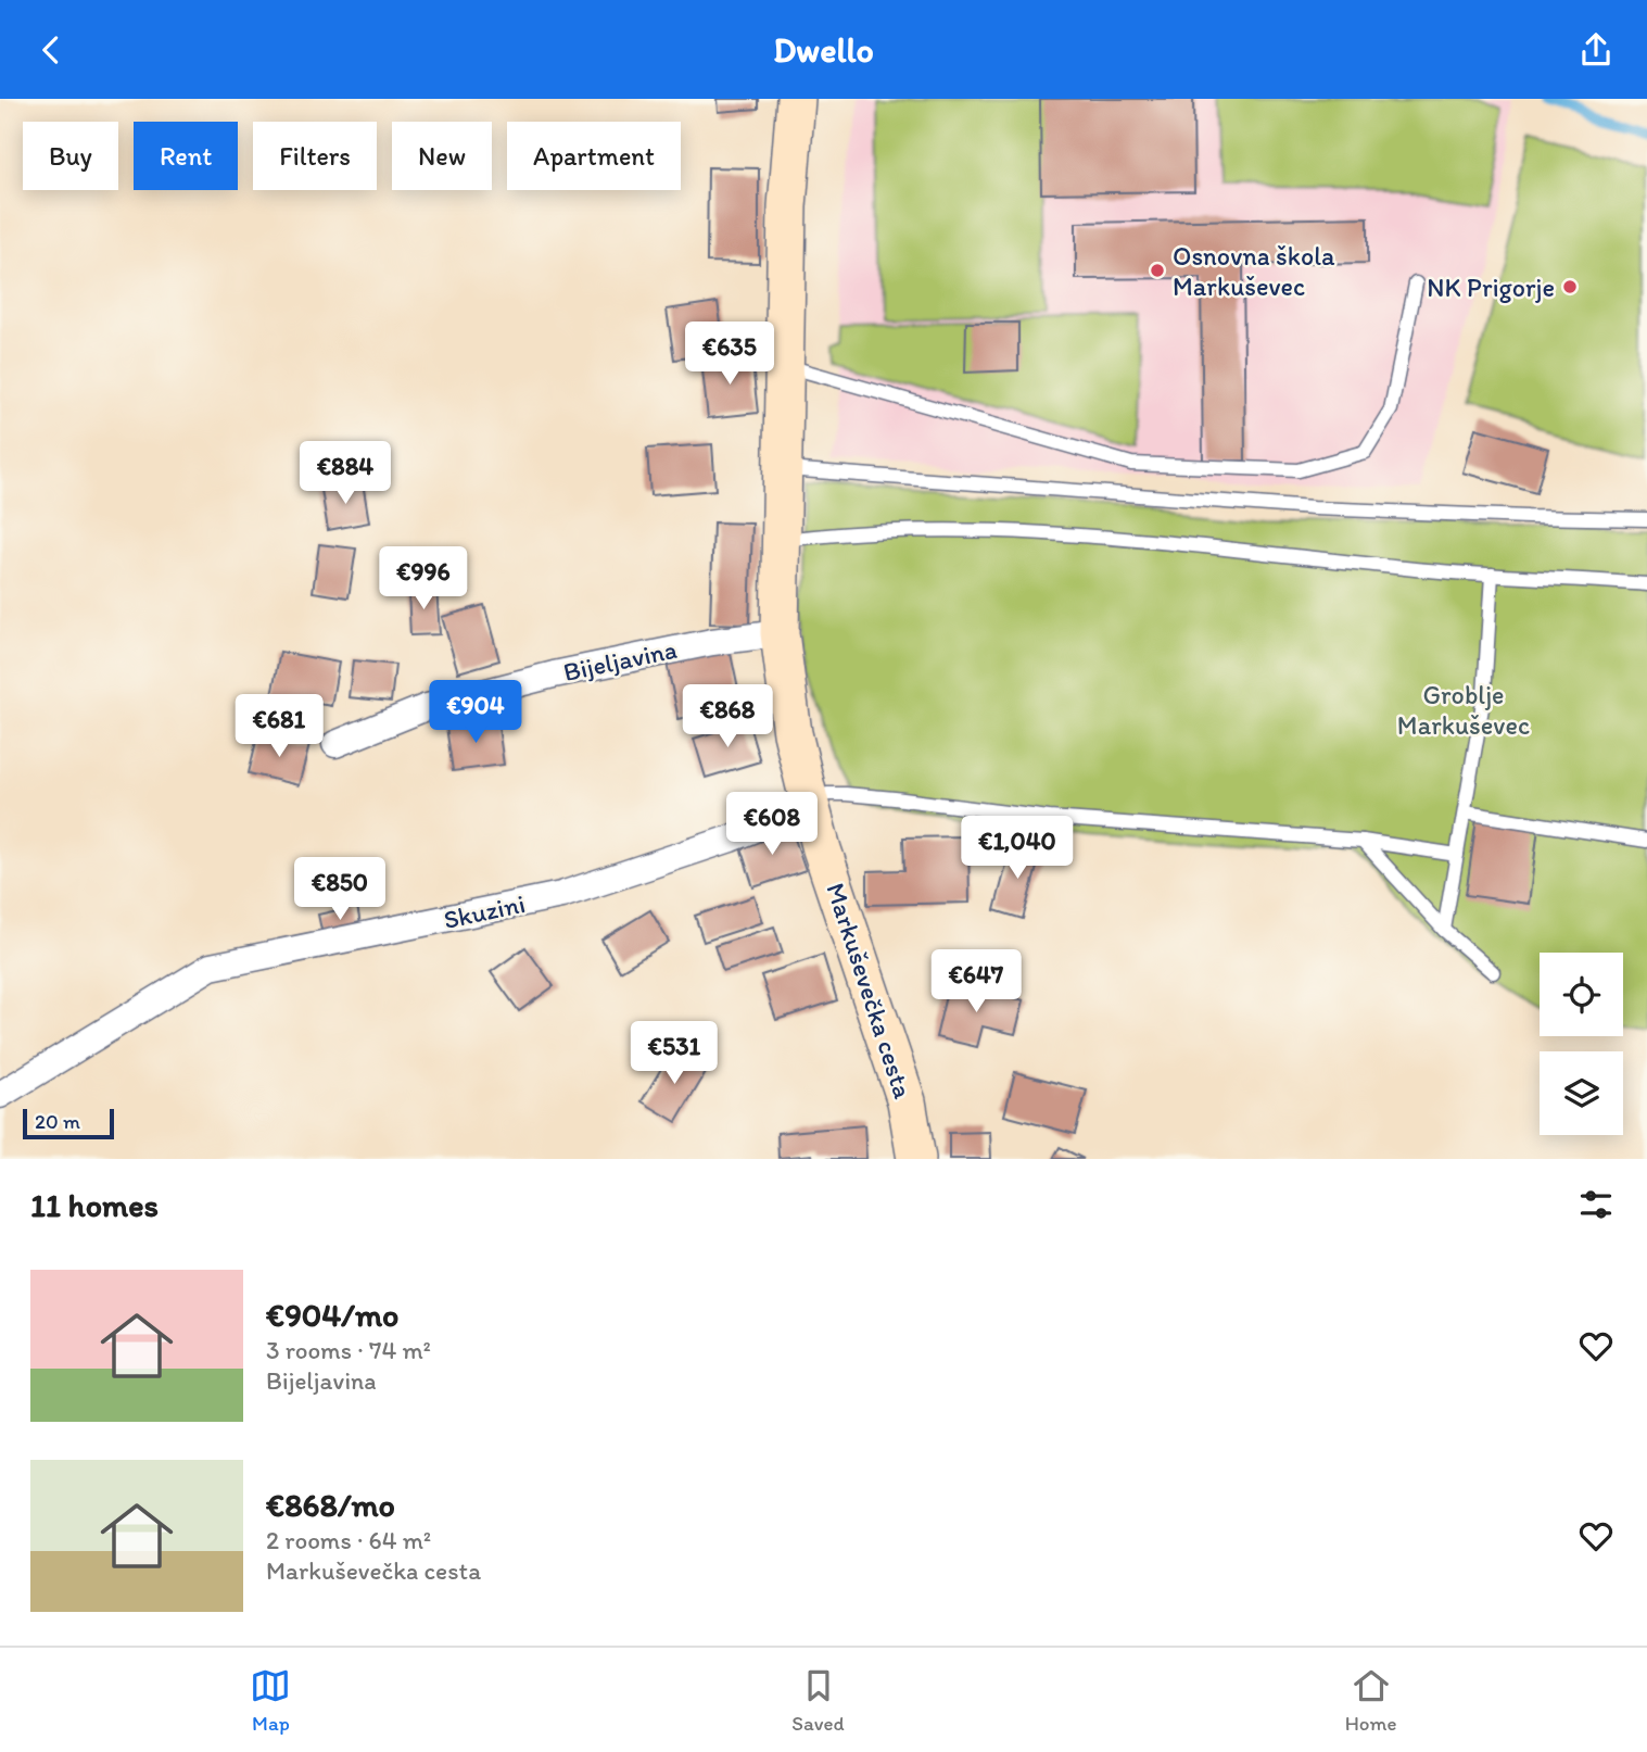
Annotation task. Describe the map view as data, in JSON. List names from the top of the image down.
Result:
{
  "streets": {
    "main road": ["Markuševečka cesta"],
    "street": ["Bijeljavina", "Skuzini"]
  },
  "crossings": [
    ["Bijeljavina", "Markuševečka cesta"],
    ["Skuzini", "Markuševečka cesta"]
  ],
  "parks": ["Groblje Markuševec"],
  "places": ["Osnovna škola Markuševec", "NK Prigorje"],
  "scale_bar": "20 m",
  "page": {
    "header": "Dwello",
    "chip": [
      "Buy",
      "Rent",
      "Filters",
      "New",
      "Apartment"
    ],
    "price": [
      "€635",
      "€884",
      "€996",
      "€904",
      "€868",
      "€681",
      "€608",
      "€1,040",
      "€850",
      "€647",
      "€531"
    ],
    "scale": "20 m",
    "heading": "11 homes",
    "list": [
      {
        "name": "€904/mo",
        "note": "3 rooms · 74 m² · Bijeljavina"
      },
      {
        "name": "€868/mo",
        "note": "2 rooms · 64 m² · Markuševečka cesta"
      }
    ],
    "tabs": ["Map", "Saved", "Home"]
  }
}
